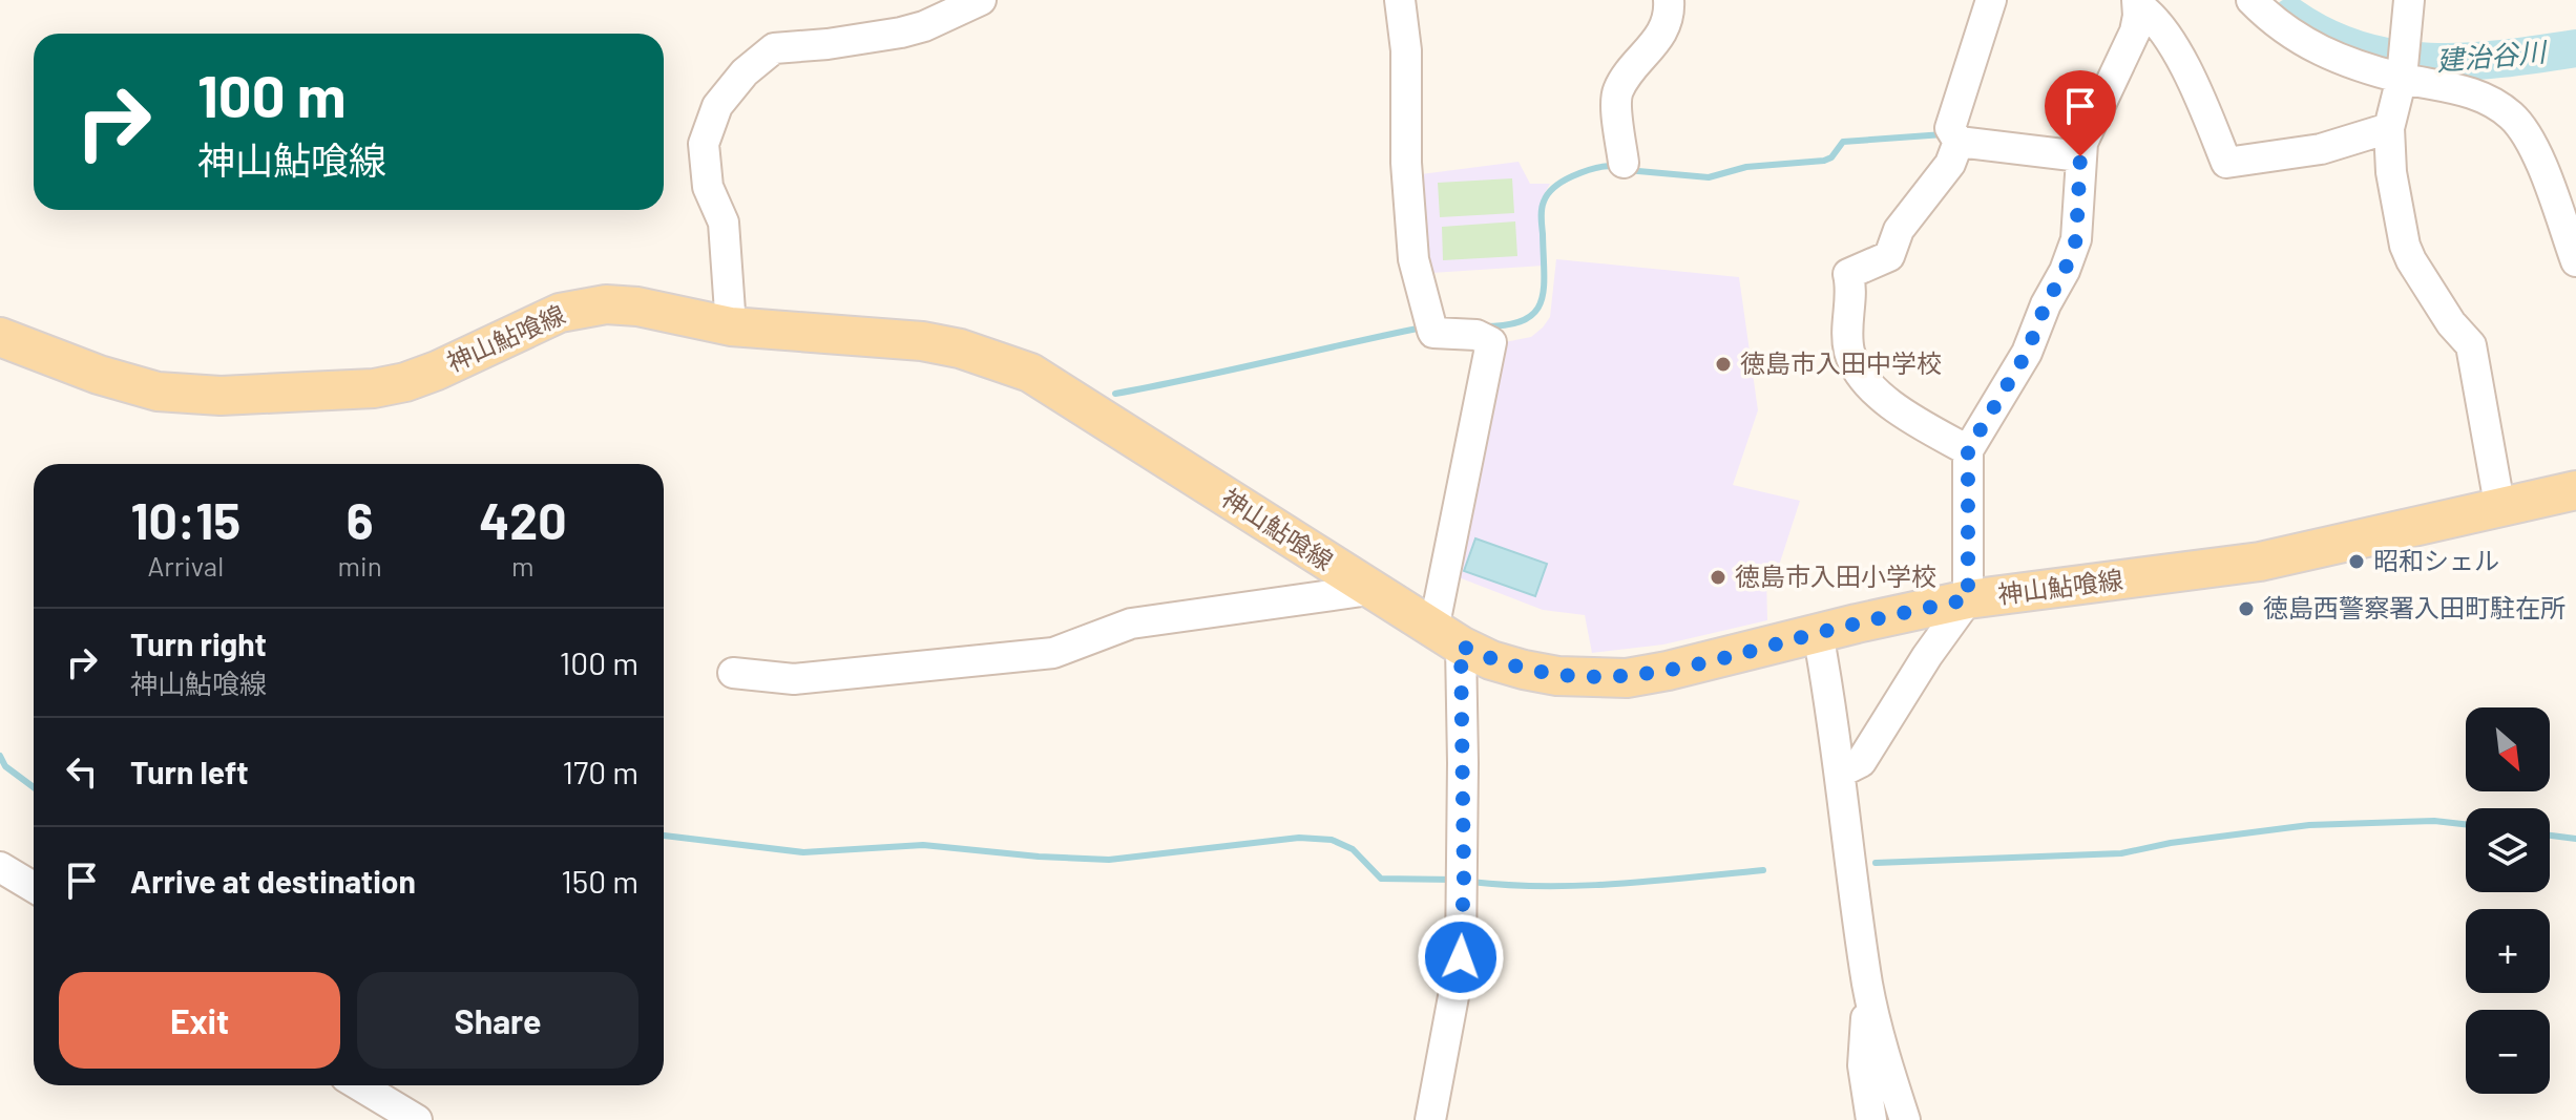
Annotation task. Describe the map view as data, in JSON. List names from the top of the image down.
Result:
{
  "streets": {
    "main road": ["神山鮎喰線"]
  },
  "water": ["建治谷川"],
  "places": [
    "徳島市入田中学校",
    "昭和シェル",
    "徳島市入田小学校",
    "徳島西警察署入田町駐在所"
  ],
  "north": "bottom right",
  "page": {
    "turn": ["100 m", "神山鮎喰線"],
    "eta": [
      "10:15",
      "Arrival",
      "6",
      "min",
      "420",
      "m"
    ],
    "list": [
      {
        "name": "Turn right",
        "note": "神山鮎喰線",
        "value": "100 m"
      },
      {
        "name": "Turn left",
        "value": "170 m"
      },
      {
        "name": "Arrive at destination",
        "value": "150 m"
      }
    ],
    "map_buttons": ["+", "−"],
    "buttons": ["Exit", "Share"]
  }
}
